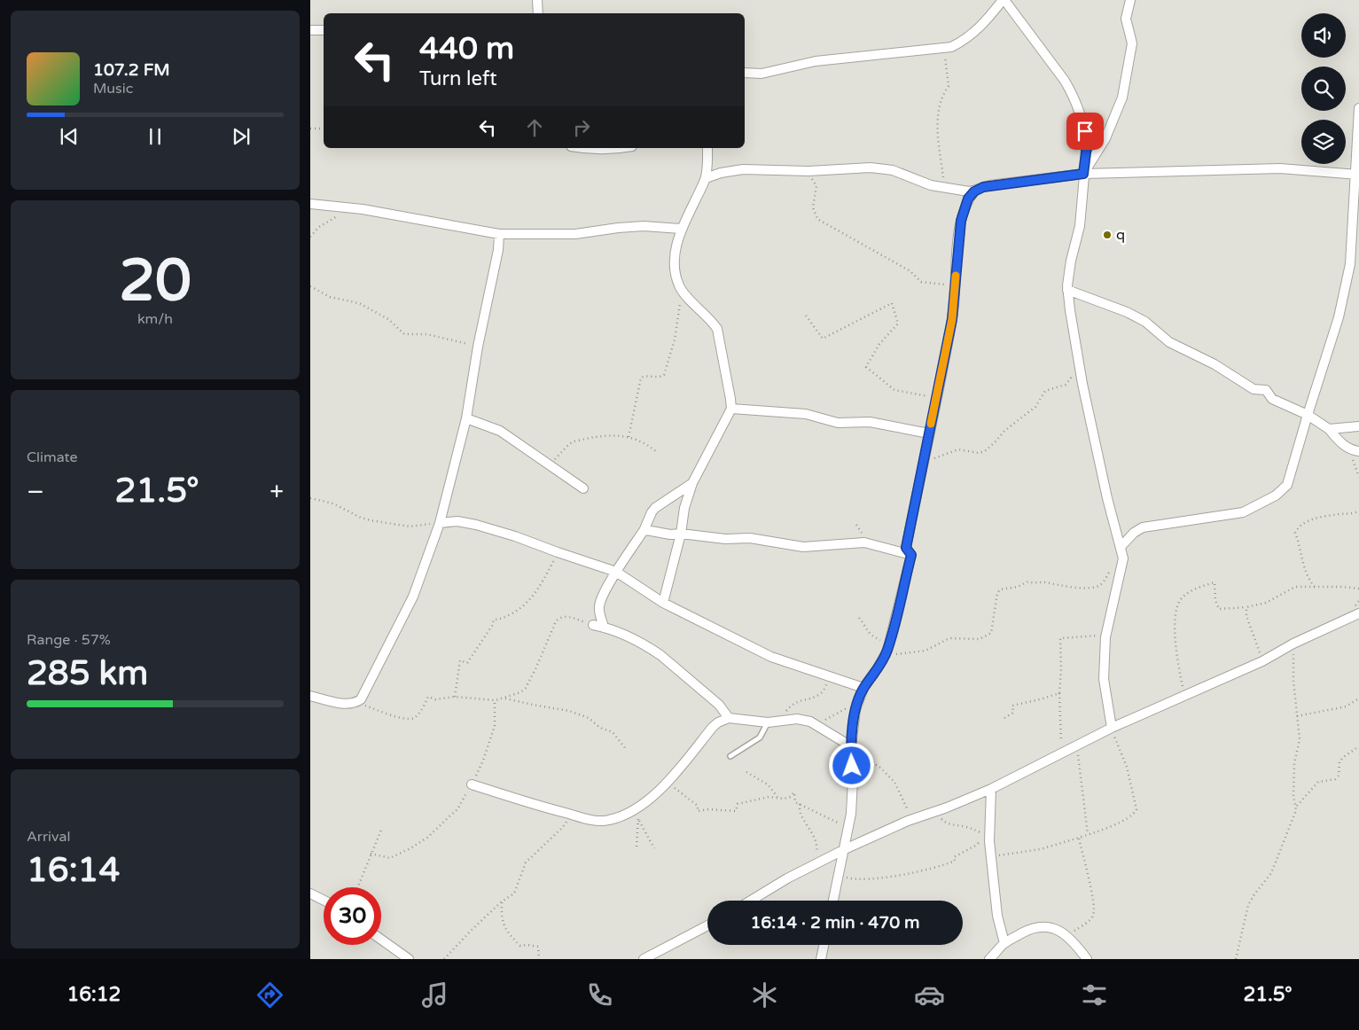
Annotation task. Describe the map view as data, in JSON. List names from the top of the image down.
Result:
{
  "places": ["q"],
  "page": {
    "turn": ["440 m", "Turn left"],
    "song": ["107.2 FM", "Music"],
    "tile": [
      ["20", "km/h"],
      "Climate",
      ["Range · 57%", "285 km"],
      ["Arrival", "16:14"]
    ],
    "heat": ["−", "21.5°", "+"],
    "limit": "30",
    "trip": "16:14 · 2 min · 470 m",
    "tabs": ["16:12", "21.5°"]
  }
}
